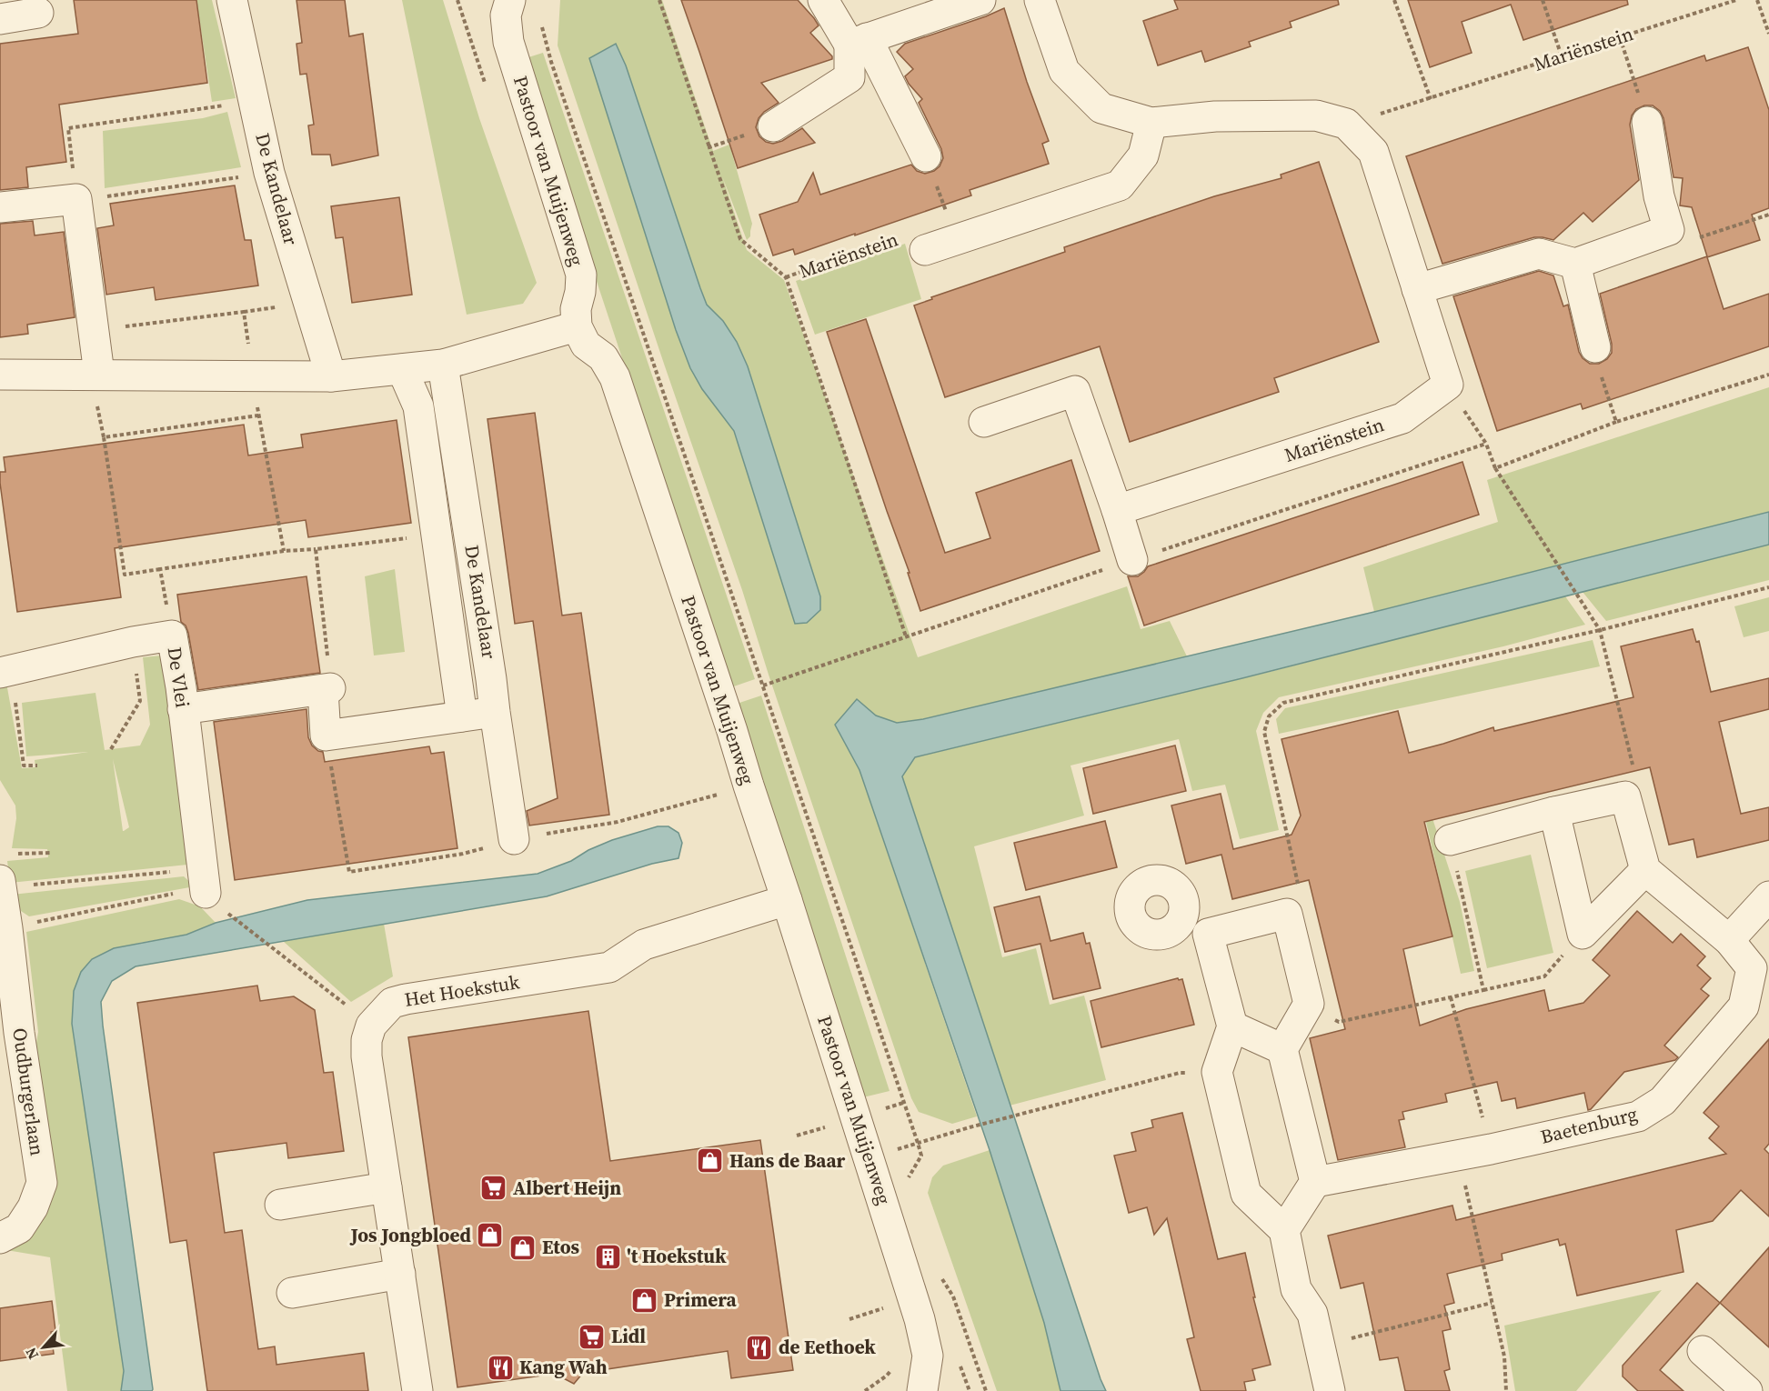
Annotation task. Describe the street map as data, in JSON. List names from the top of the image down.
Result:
{
  "streets": {
    "street": [
      "Mariënstein",
      "Pastoor van Muijenweg",
      "De Kandelaar",
      "De Vlei",
      "Het Hoekstuk",
      "Oudburgerlaan",
      "Baetenburg"
    ]
  },
  "crossings": [
    ["Pastoor van Muijenweg", "Het Hoekstuk"]
  ],
  "places": {
    "shop": [
      "Hans de Baar",
      "Jos Jongbloed",
      "Etos",
      "Primera"
    ],
    "supermarket": ["Albert Heijn", "Lidl"],
    "building": ["'t Hoekstuk"],
    "restaurant": ["de Eethoek", "Kang Wah"]
  },
  "north": "bottom left"
}
